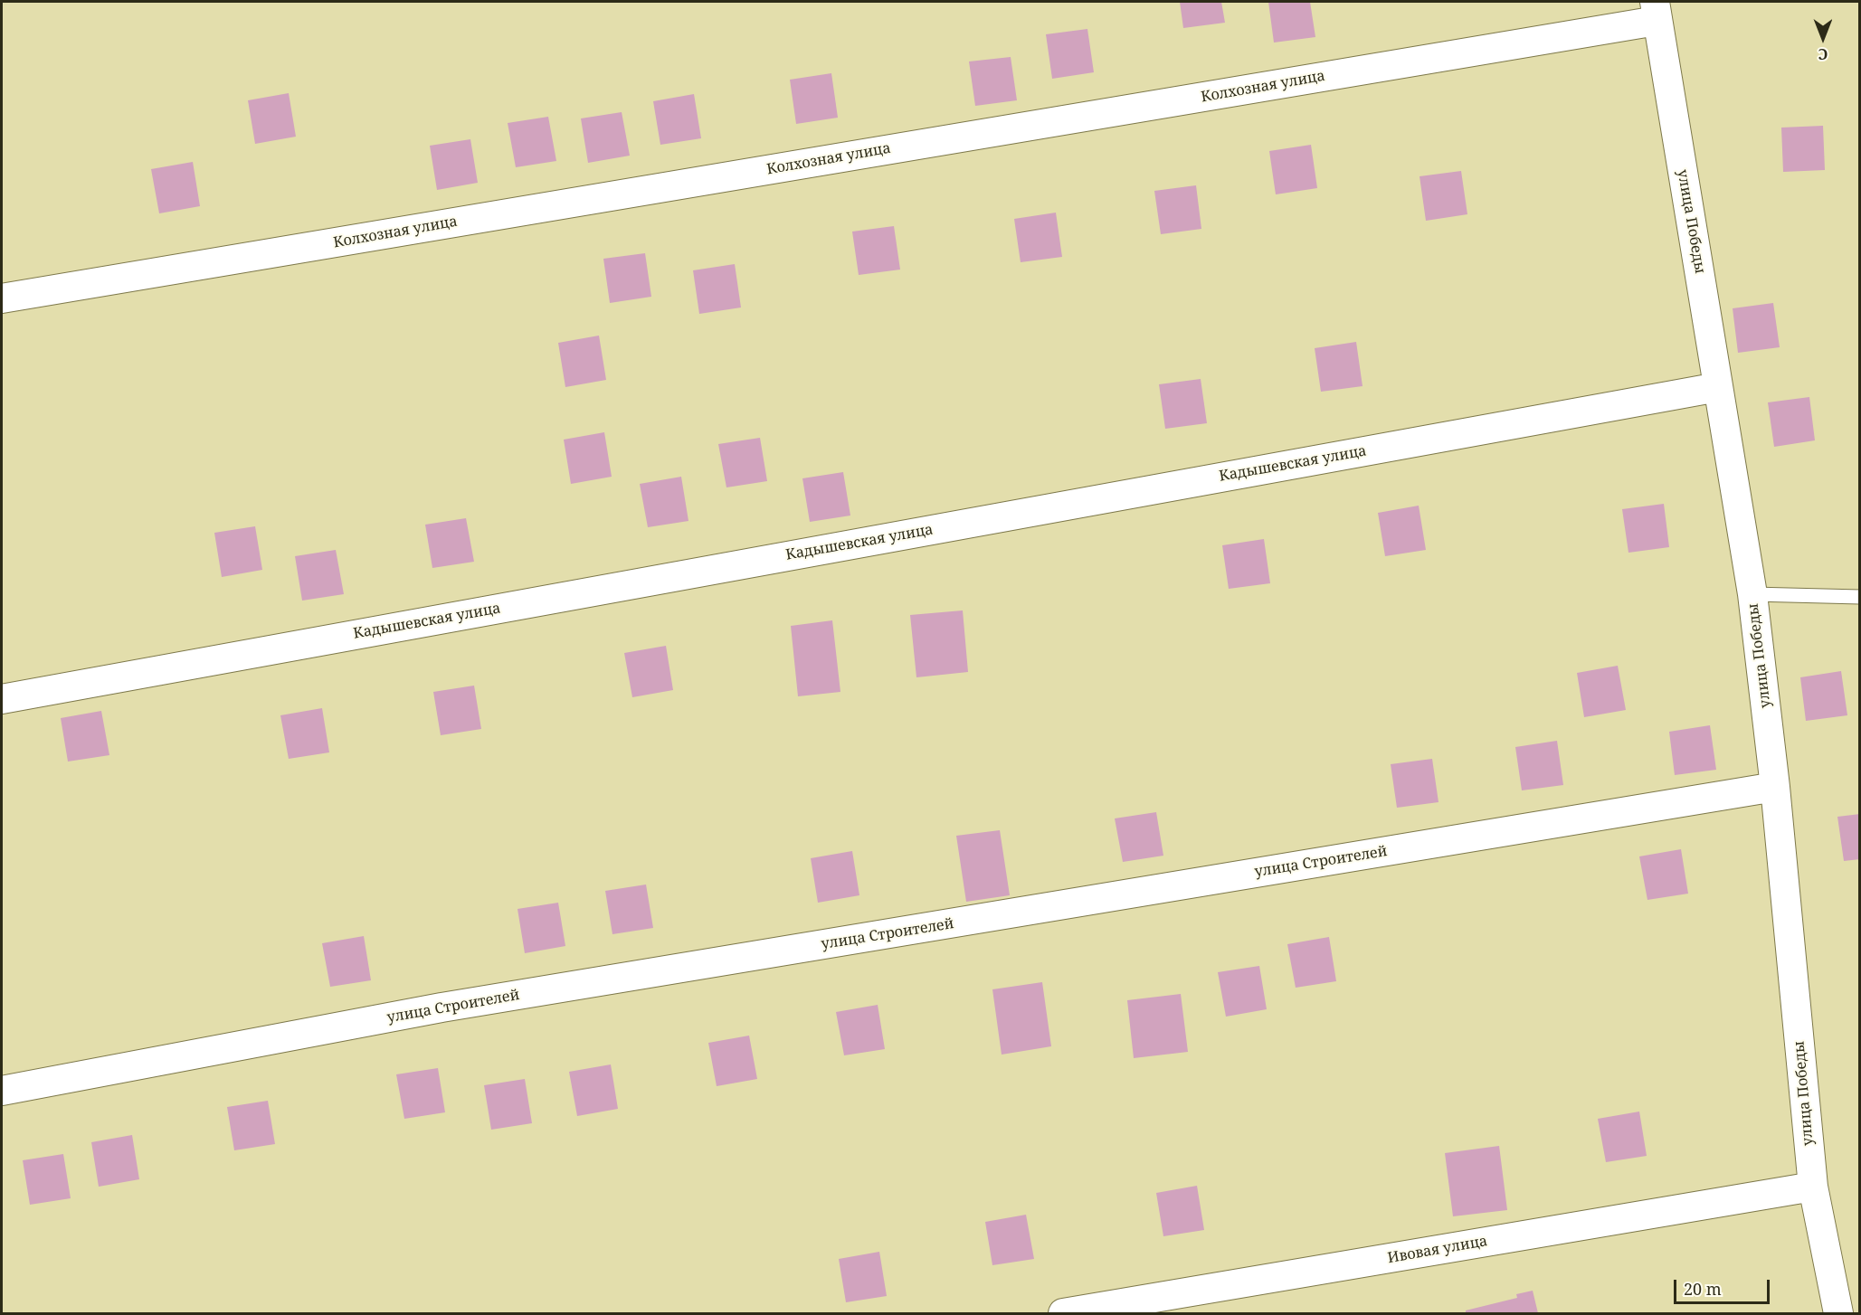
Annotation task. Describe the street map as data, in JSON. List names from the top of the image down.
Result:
{
  "streets": {
    "street": [
      "Колхозная улица",
      "улица Победы",
      "Кадышевская улица",
      "улица Строителей",
      "Ивовая улица"
    ]
  },
  "crossings": [
    ["Колхозная улица", "улица Победы"],
    ["улица Победы", "Кадышевская улица"],
    ["улица Победы", "улица Строителей"],
    ["улица Победы", "Ивовая улица"]
  ],
  "scale_bar": "20 m",
  "north": "bottom"
}
